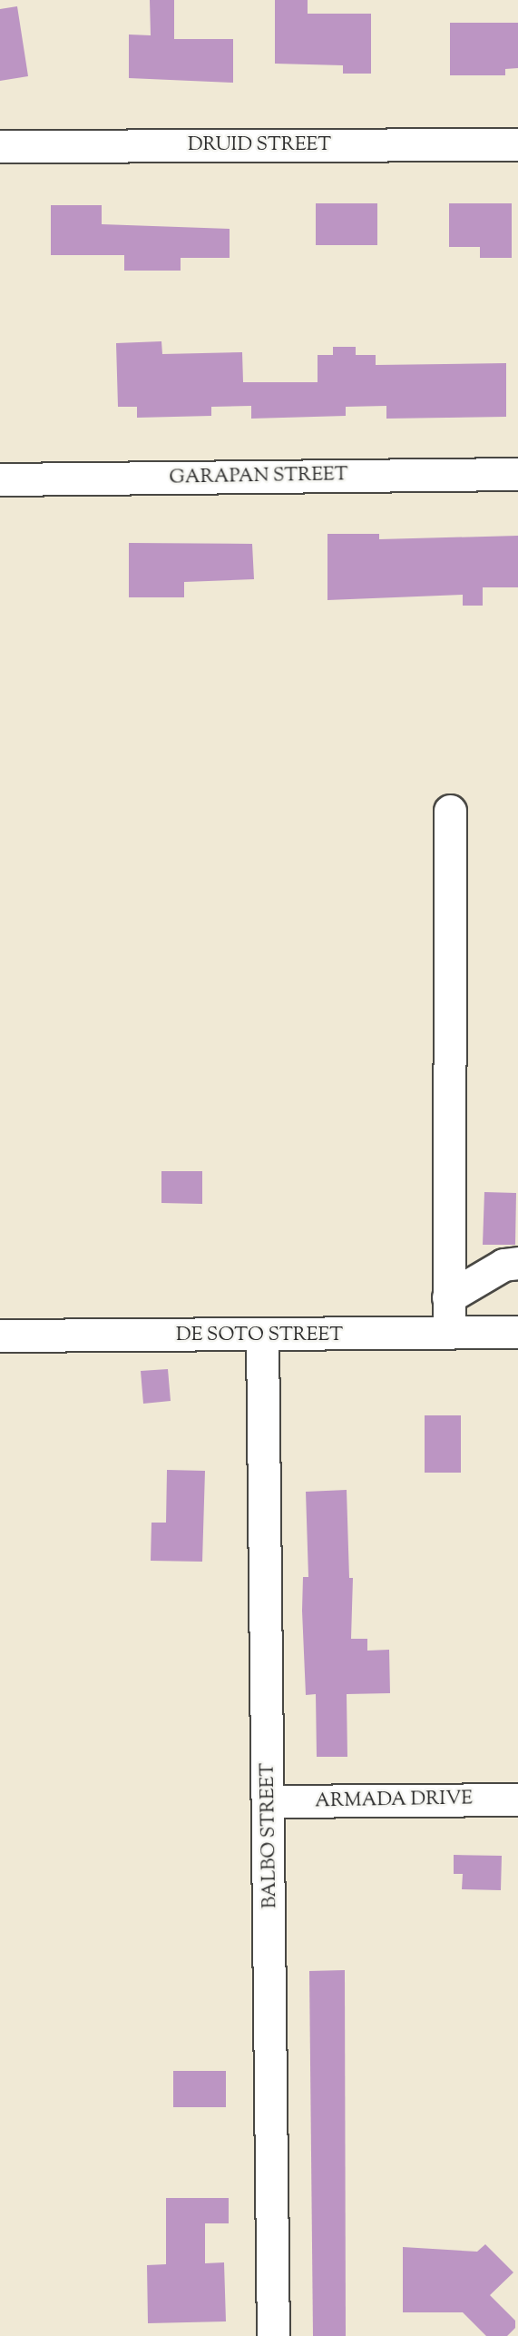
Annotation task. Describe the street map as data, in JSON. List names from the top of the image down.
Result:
{
  "streets": {
    "street": [
      "DRUID STREET",
      "GARAPAN STREET",
      "DE SOTO STREET",
      "ARMADA DRIVE",
      "BALBO STREET"
    ]
  },
  "crossings": [
    ["DE SOTO STREET", "BALBO STREET"],
    ["ARMADA DRIVE", "BALBO STREET"]
  ]
}
